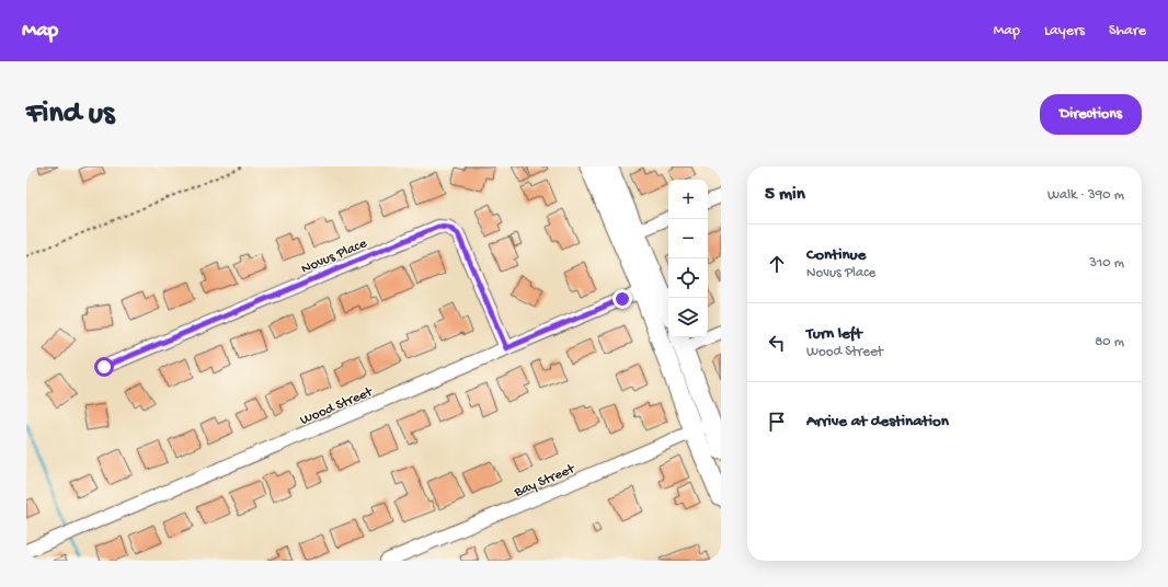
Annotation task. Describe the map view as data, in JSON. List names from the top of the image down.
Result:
{
  "streets": {
    "street": ["Novus Place", "Wood Street", "Bay Street"]
  },
  "crossings": [
    ["Novus Place", "Wood Street"]
  ],
  "page": {
    "header": "Map",
    "nav": ["Map", "Layers", "Share"],
    "buttons": "Directions",
    "title": "Find us",
    "heading": ["5 min", "Walk · 390 m"],
    "map_buttons": ["+", "−"],
    "list": [
      ["Continue", "Novus Place", "310 m"],
      ["Turn left", "Wood Street", "80 m"],
      "Arrive at destination"
    ]
  }
}
